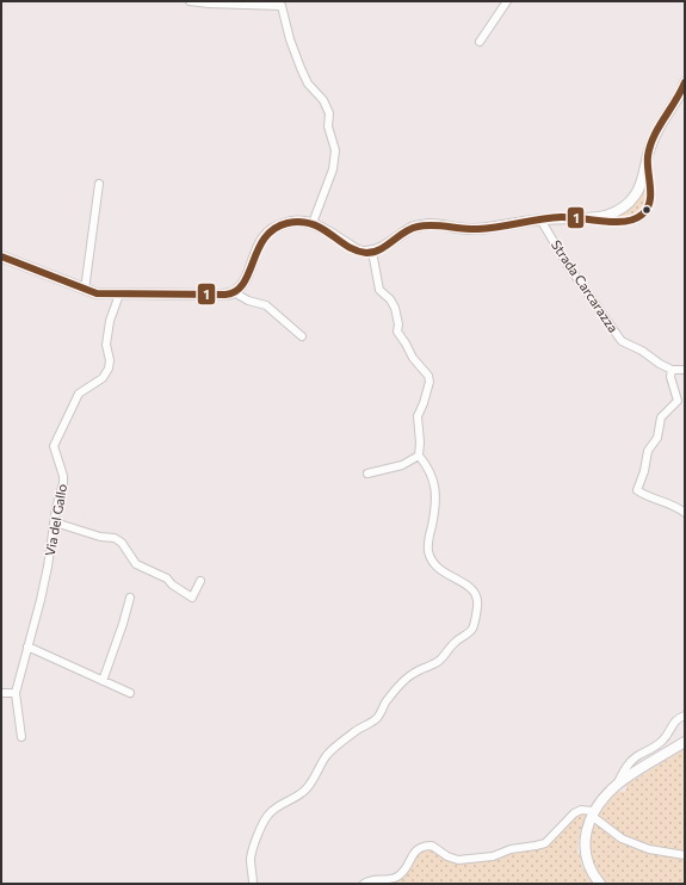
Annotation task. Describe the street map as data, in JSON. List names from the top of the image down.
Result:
{
  "streets": {
    "street": ["Strada Carcarazza", "Via del Gallo"]
  },
  "lines": ["transit line 1"]
}
